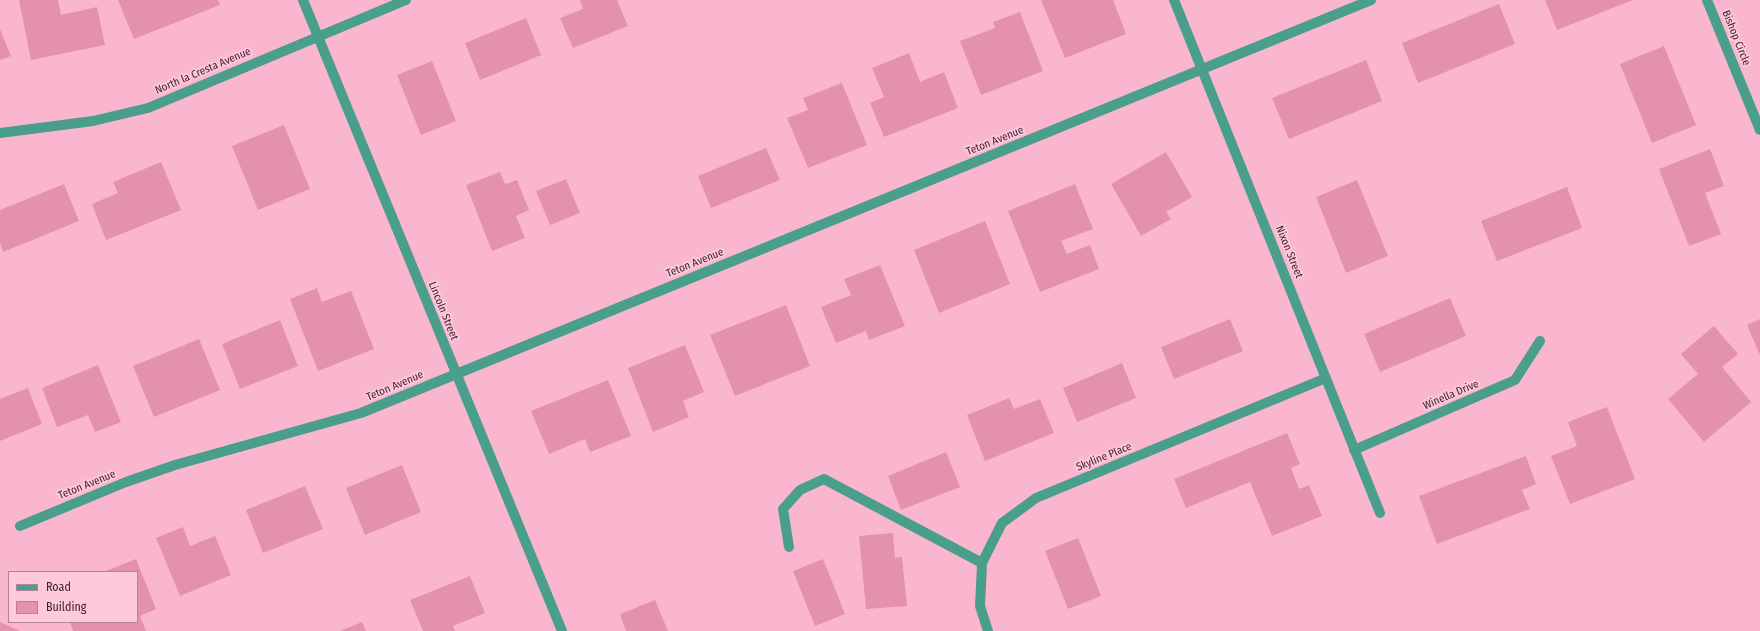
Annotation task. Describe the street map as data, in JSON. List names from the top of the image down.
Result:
{
  "streets": {
    "street": [
      "Bishop Circle",
      "North la Cresta Avenue",
      "Teton Avenue",
      "Nixon Street",
      "Lincoln Street",
      "Winella Drive",
      "Skyline Place"
    ]
  },
  "crossings": [
    ["North la Cresta Avenue", "Lincoln Street"],
    ["Teton Avenue", "Nixon Street"],
    ["Teton Avenue", "Lincoln Street"],
    ["Nixon Street", "Winella Drive"],
    ["Nixon Street", "Skyline Place"]
  ],
  "legend": ["Road", "Building"]
}
